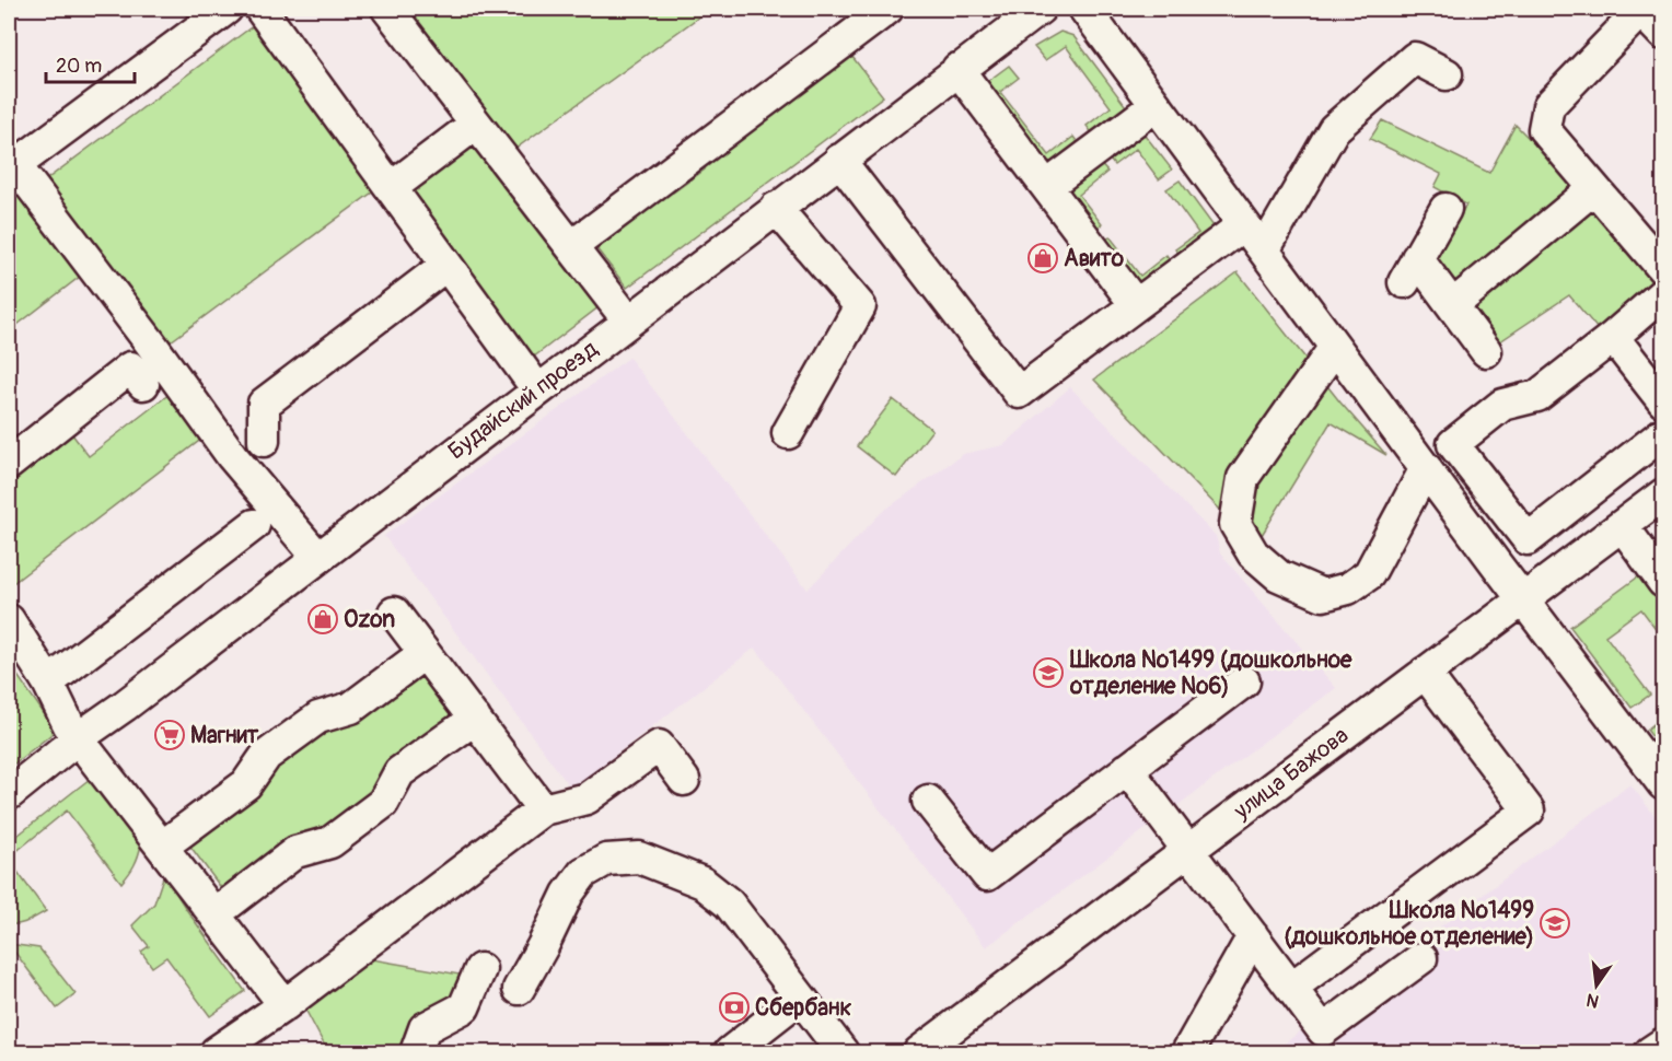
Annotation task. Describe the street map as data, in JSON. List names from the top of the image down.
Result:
{
  "streets": {
    "street": ["Будайский проезд", "улица Бажова"]
  },
  "places": {
    "shop": ["Авито", "Ozon"],
    "school or university": ["Школа №1499 (дошкольное отделение №6)", "Школа №1499 (дошкольное отделение)"],
    "supermarket": ["Магнит"],
    "bank": ["Сбербанк"]
  },
  "scale_bar": "20 m",
  "north": "bottom"
}
